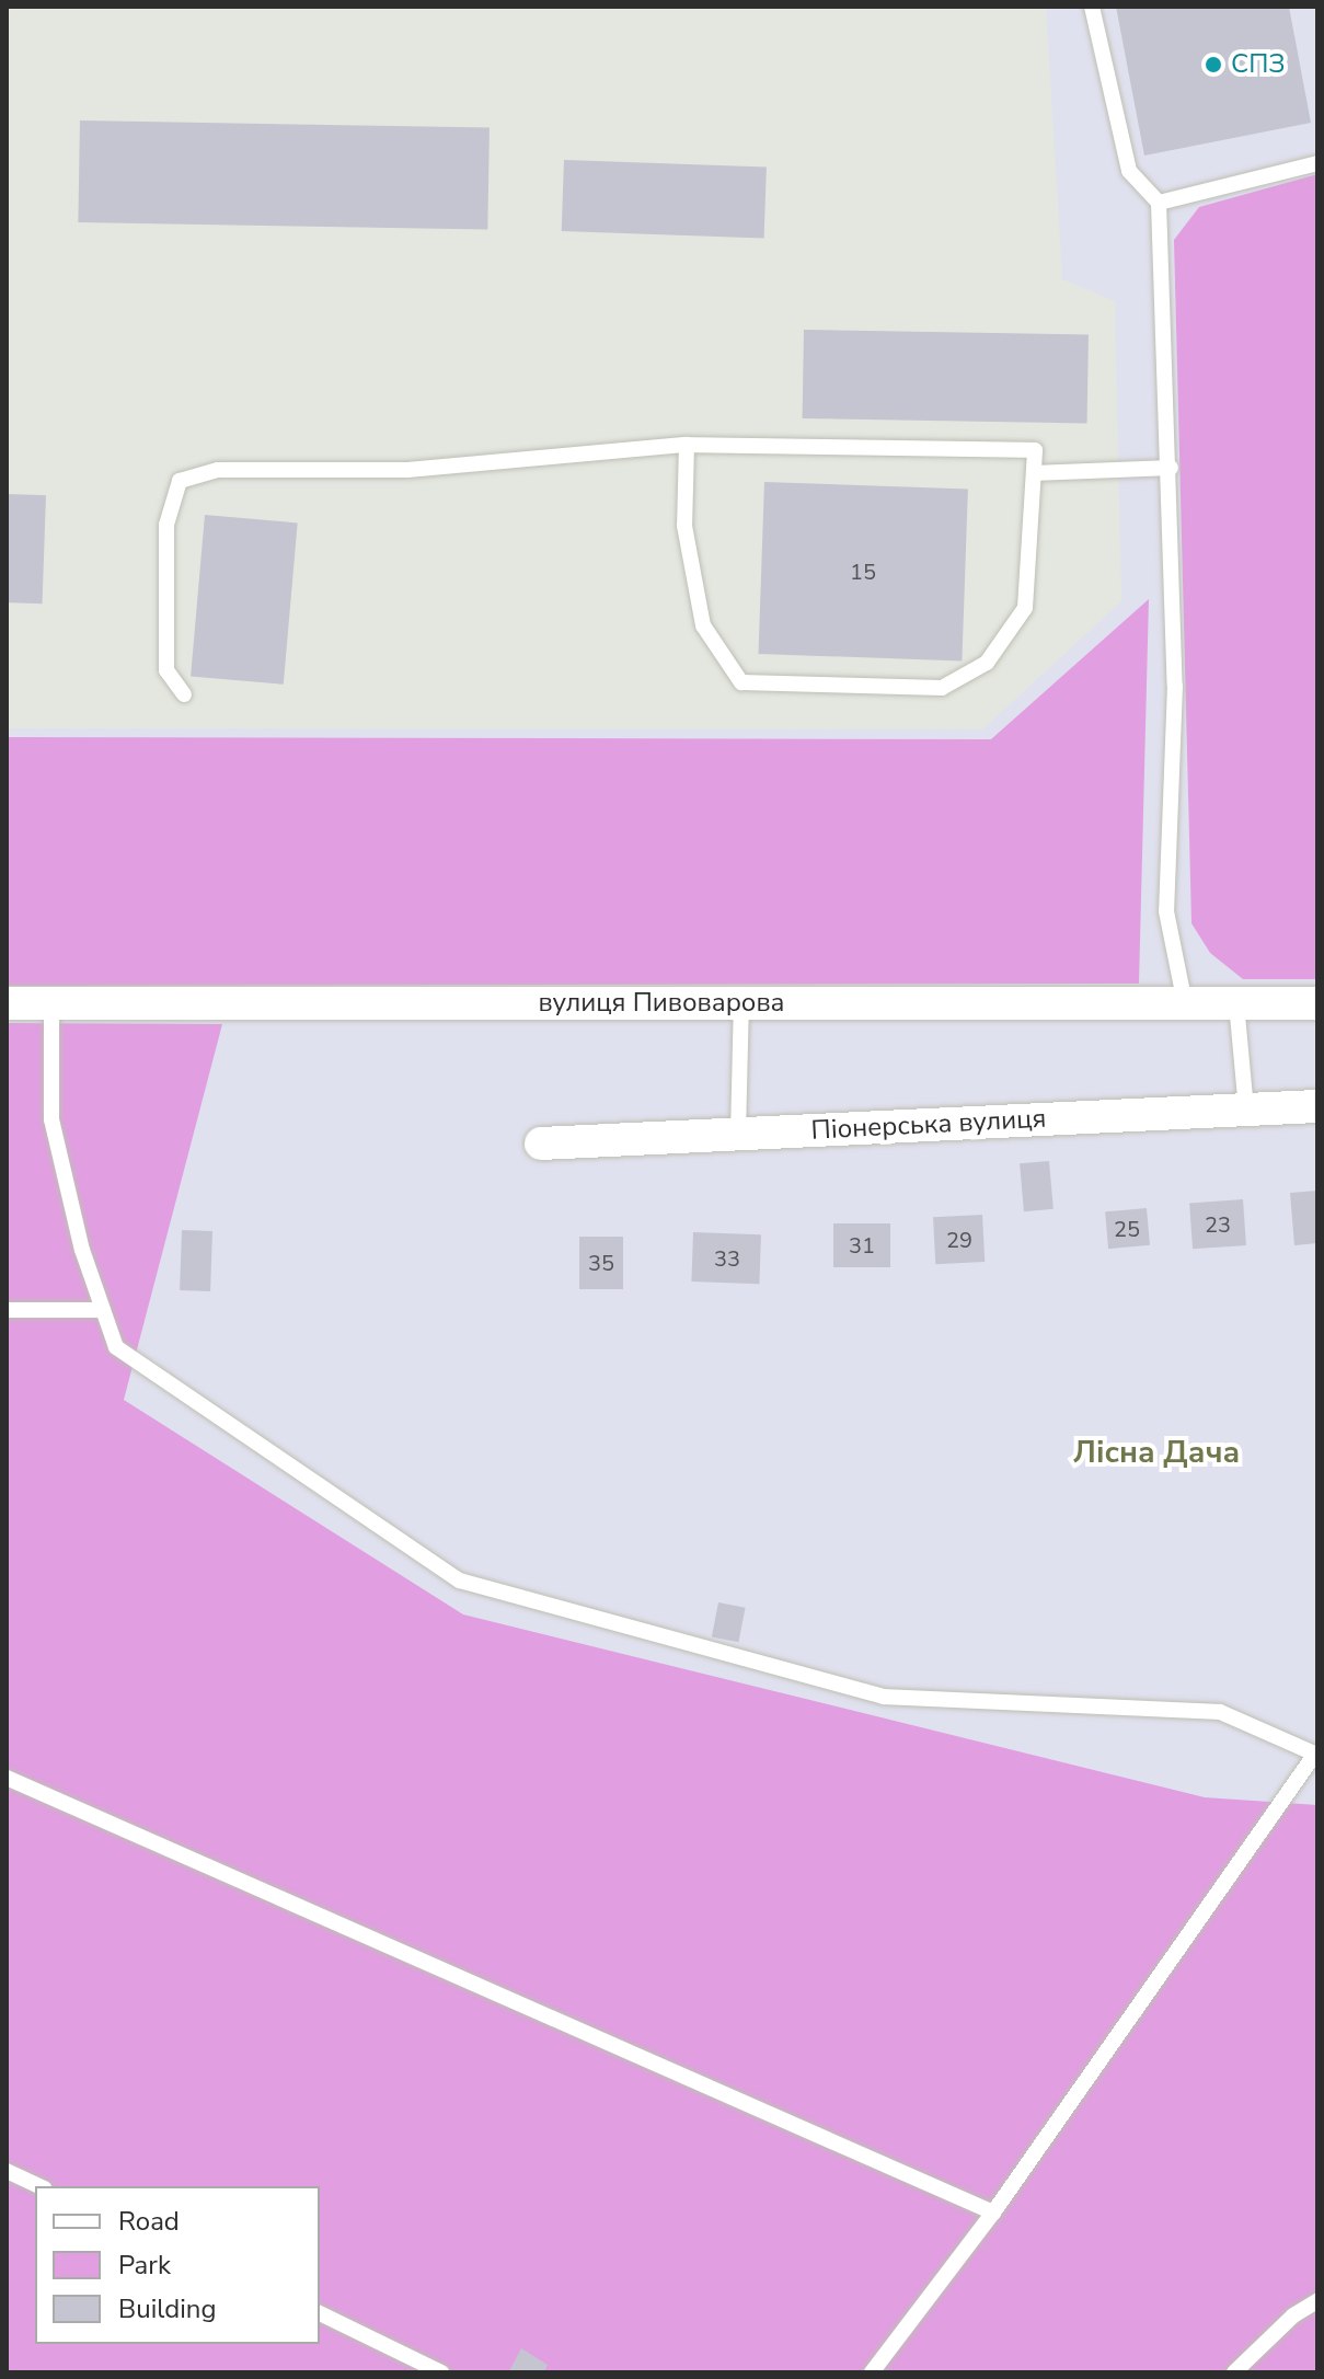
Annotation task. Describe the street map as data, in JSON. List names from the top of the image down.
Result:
{
  "streets": {
    "street": ["вулиця Пивоварова", "Піонерська вулиця"]
  },
  "districts": ["Лісна Дача"],
  "places": ["СПЗ"],
  "house_numbers": [
    "15",
    "23",
    "25",
    "29",
    "31",
    "33",
    "35"
  ],
  "legend": ["Road", "Park", "Building"]
}
